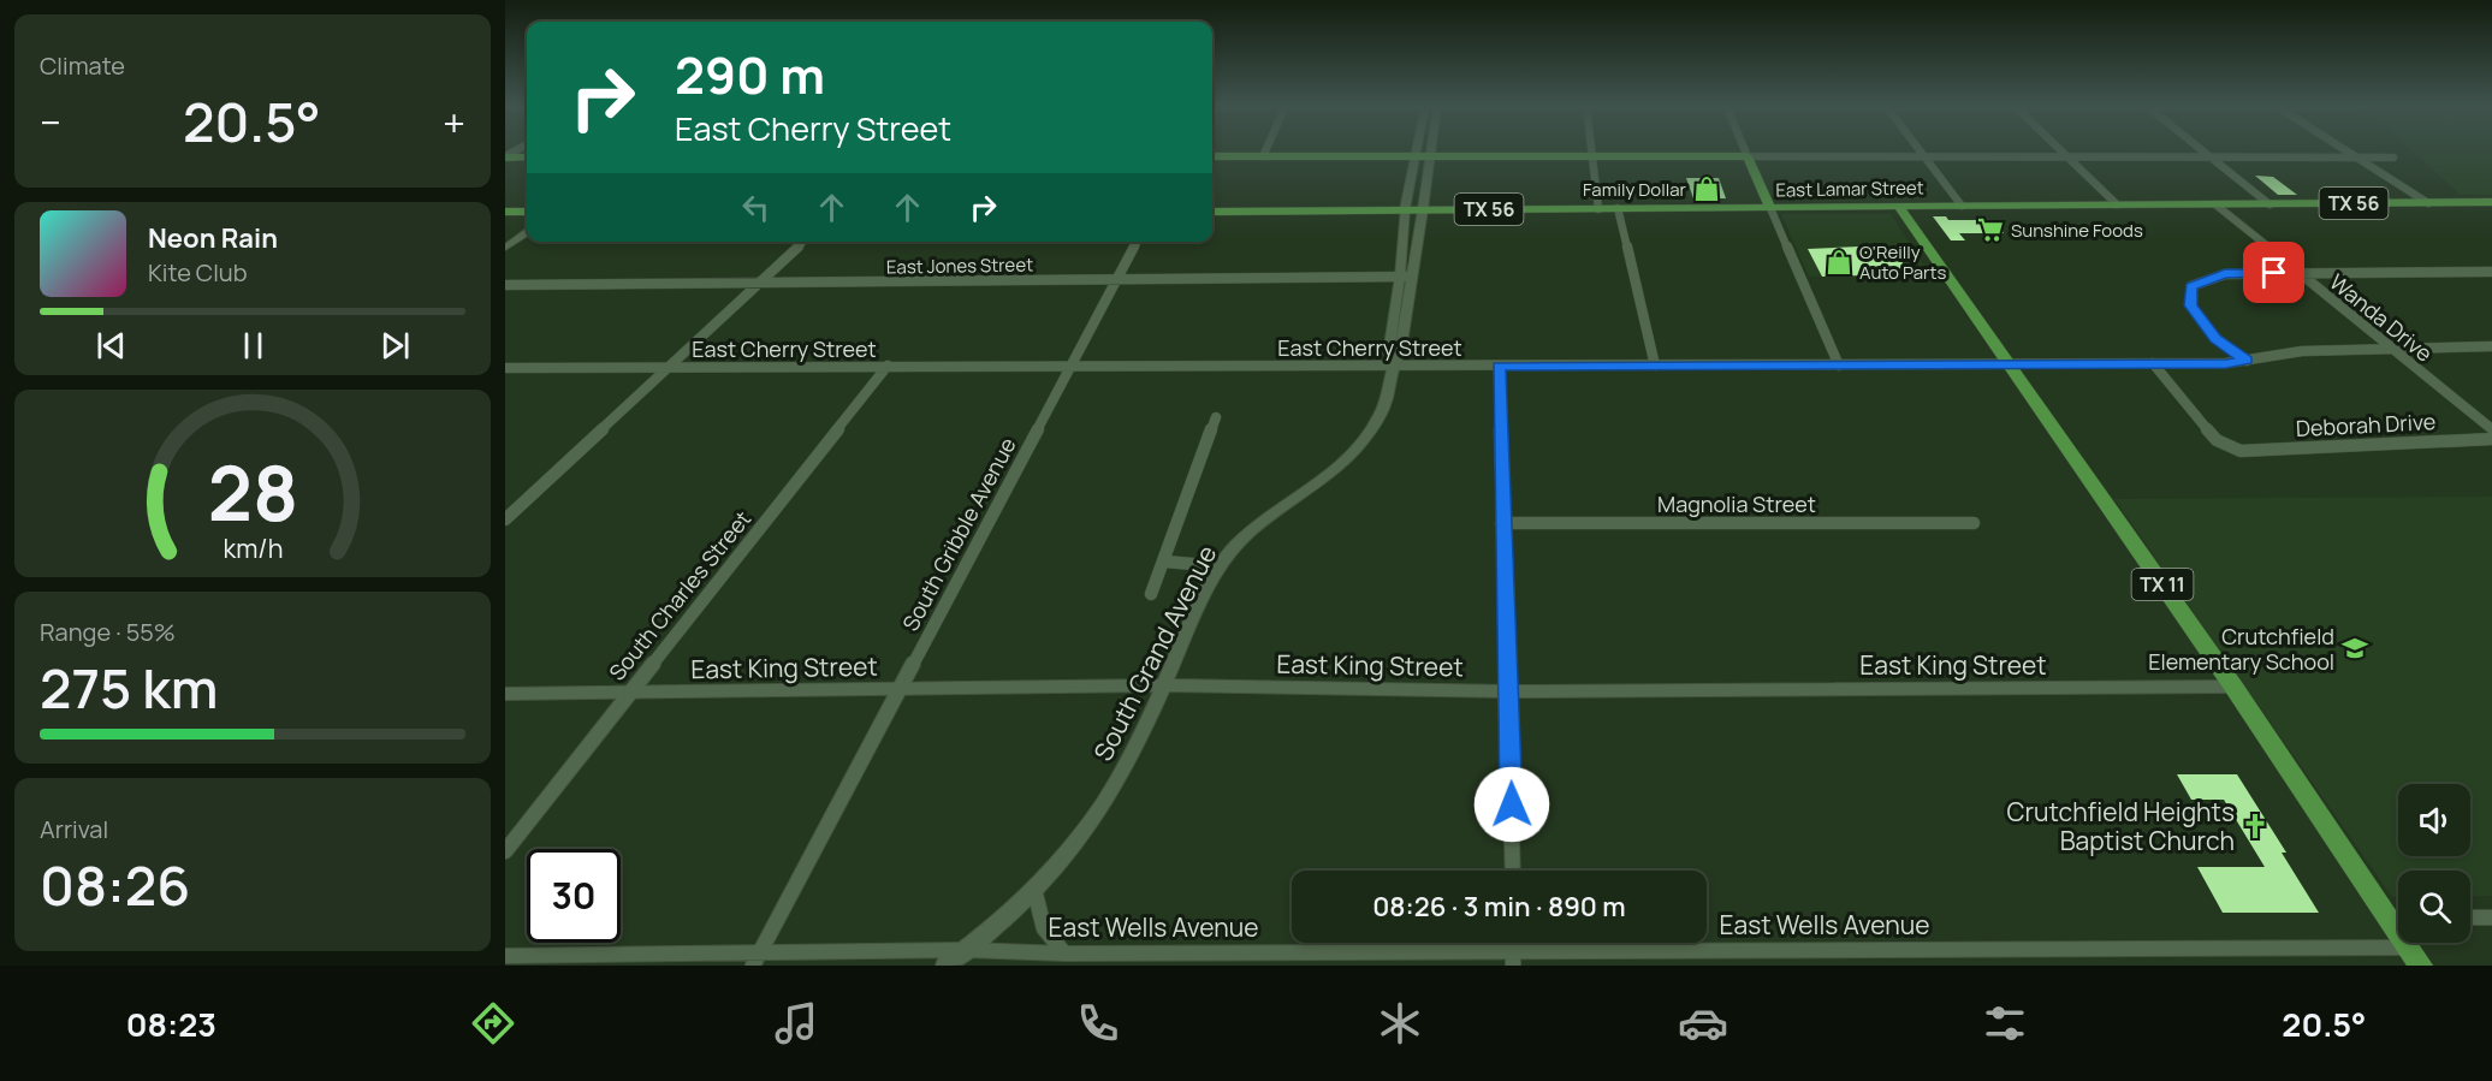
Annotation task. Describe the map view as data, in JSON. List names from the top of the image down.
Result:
{
  "streets": {
    "main road": [
      "East Lamar Street",
      "TX 56",
      "TX 11",
      "South Grand Avenue"
    ],
    "street": [
      "East Jones Street",
      "Wanda Drive",
      "East Cherry Street",
      "Deborah Drive",
      "Magnolia Street",
      "South Gribble Avenue",
      "South Charles Street",
      "East King Street",
      "East Wells Avenue"
    ]
  },
  "crossings": [
    ["East Lamar Street", "Wanda Drive"],
    ["East Lamar Street", "TX 11"],
    ["East Lamar Street", "South Grand Avenue"],
    ["East Jones Street", "South Gribble Avenue"],
    ["East Jones Street", "South Grand Avenue"],
    ["Wanda Drive", "East Cherry Street"],
    ["East Cherry Street", "Deborah Drive"],
    ["East Cherry Street", "South Gribble Avenue"],
    ["East Cherry Street", "TX 11"],
    ["East Cherry Street", "South Charles Street"],
    ["East Cherry Street", "South Grand Avenue"],
    ["South Gribble Avenue", "East King Street"],
    ["South Gribble Avenue", "East Wells Avenue"],
    ["TX 11", "East King Street"],
    ["TX 11", "East Wells Avenue"],
    ["South Charles Street", "East King Street"],
    ["South Grand Avenue", "East King Street"],
    ["South Grand Avenue", "East Wells Avenue"]
  ],
  "places": {
    "shop": ["Family Dollar", "O'Reilly Auto Parts"],
    "supermarket": ["Sunshine Foods"],
    "school or university": ["Crutchfield Elementary School"],
    "church": ["Crutchfield Heights Baptist Church"]
  },
  "page": {
    "tile": [
      "Climate",
      ["Range · 55%", "275 km"],
      ["Arrival", "08:26"]
    ],
    "turn": ["290 m", "East Cherry Street"],
    "heat": ["−", "20.5°", "+"],
    "song": ["Neon Rain", "Kite Club"],
    "limit": "30",
    "trip": "08:26 · 3 min · 890 m",
    "tabs": ["08:23", "20.5°"],
    "gauge": ["28", "km/h"]
  }
}
